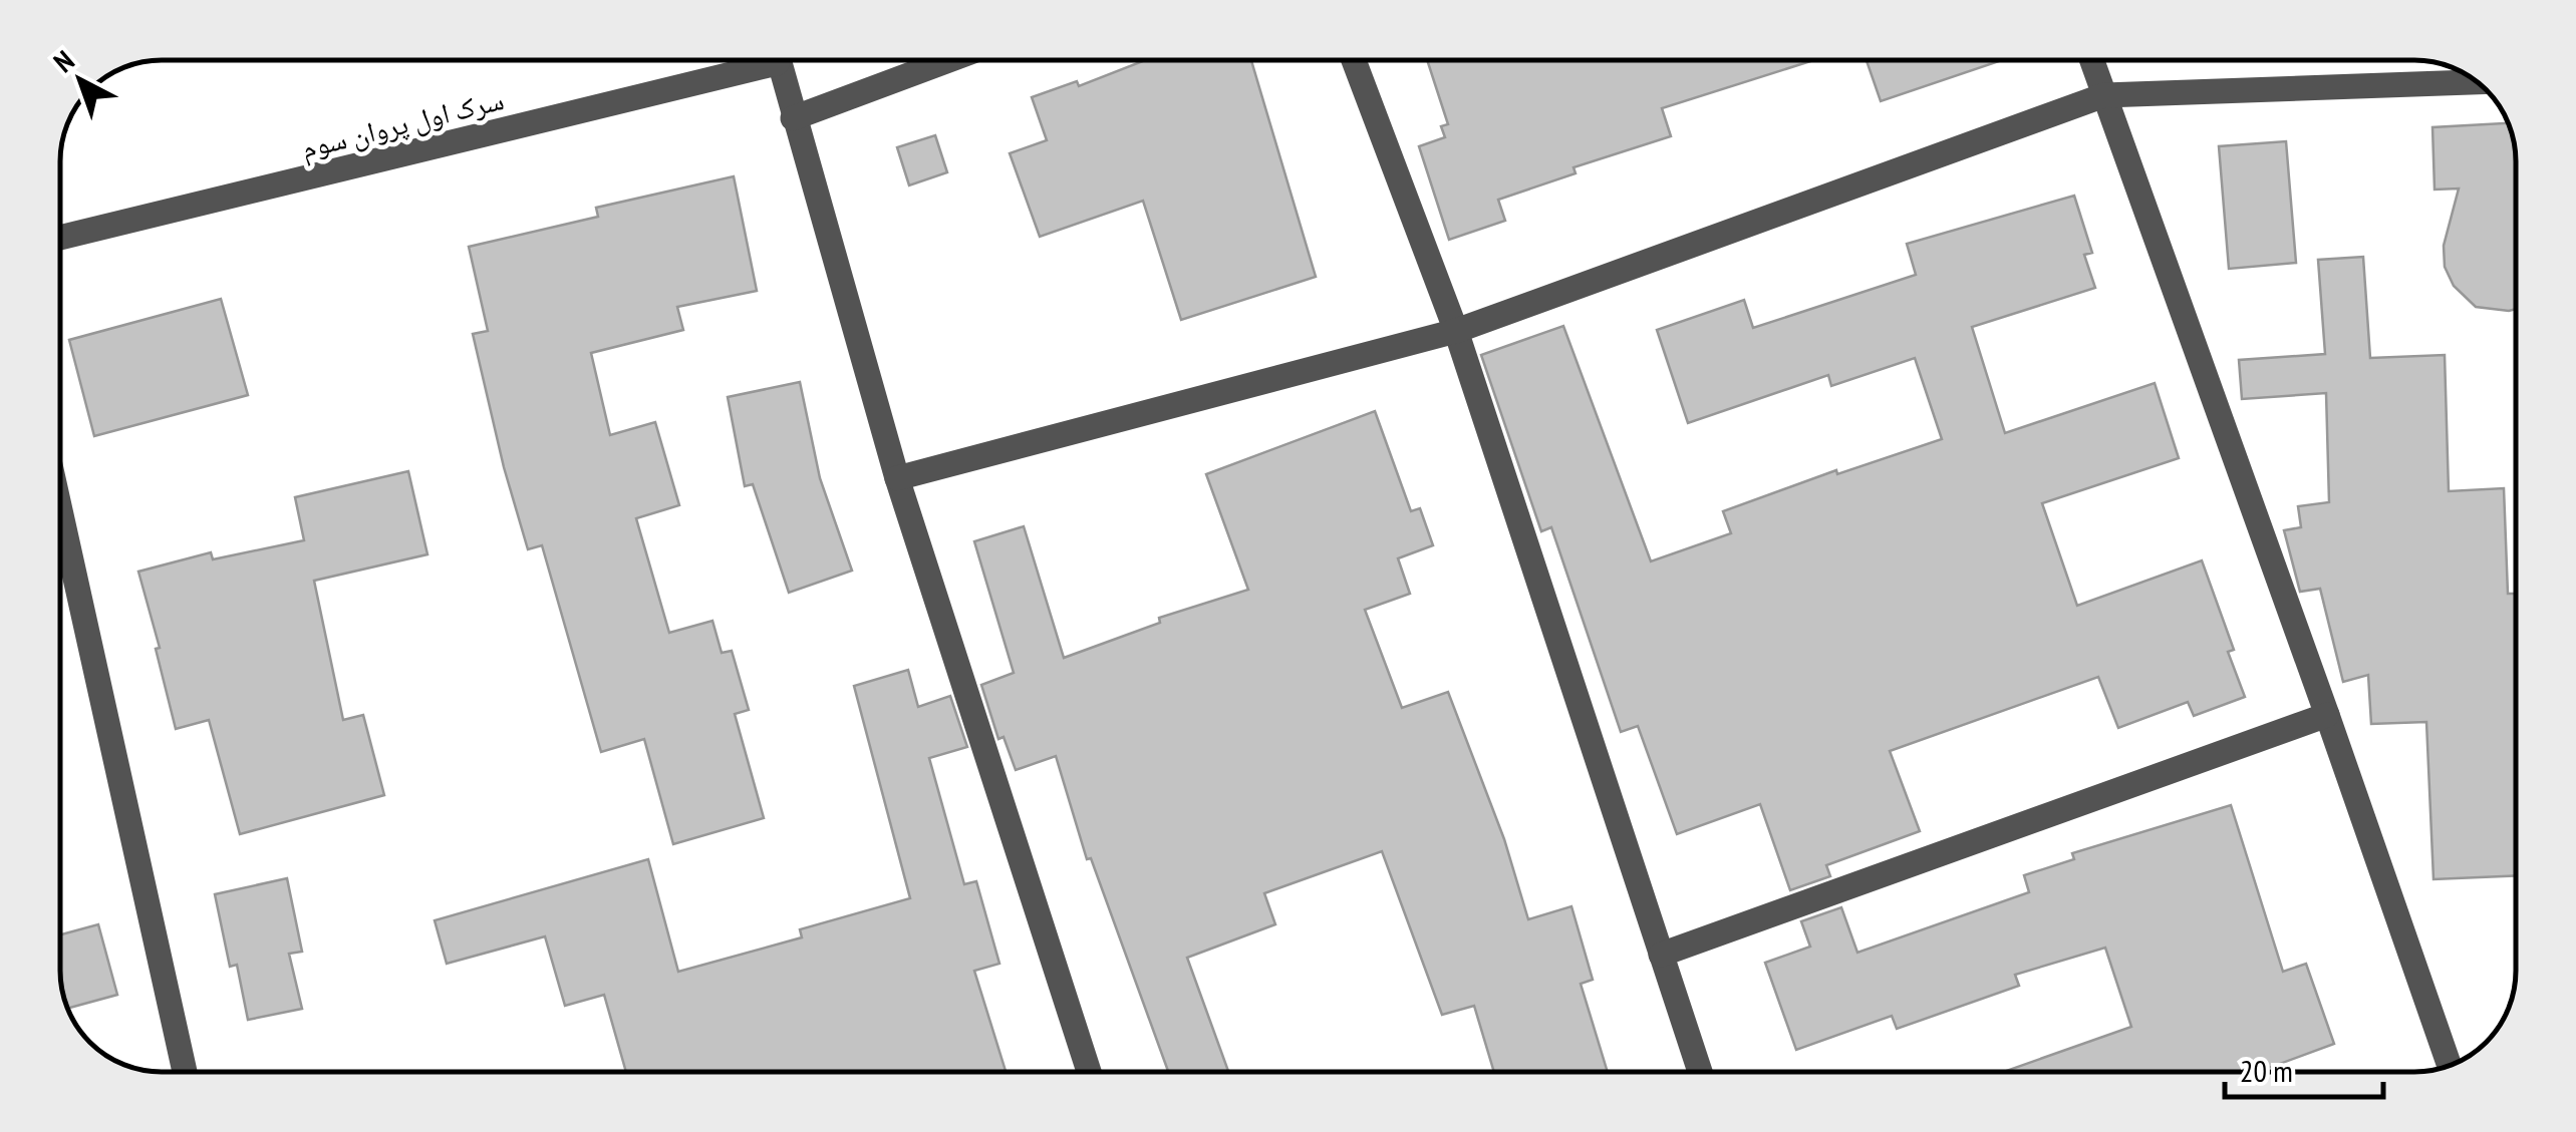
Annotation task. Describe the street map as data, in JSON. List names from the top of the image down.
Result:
{
  "streets": {
    "street": ["سرک اول پروان سوم"]
  },
  "scale_bar": "20 m",
  "north": "top left"
}
